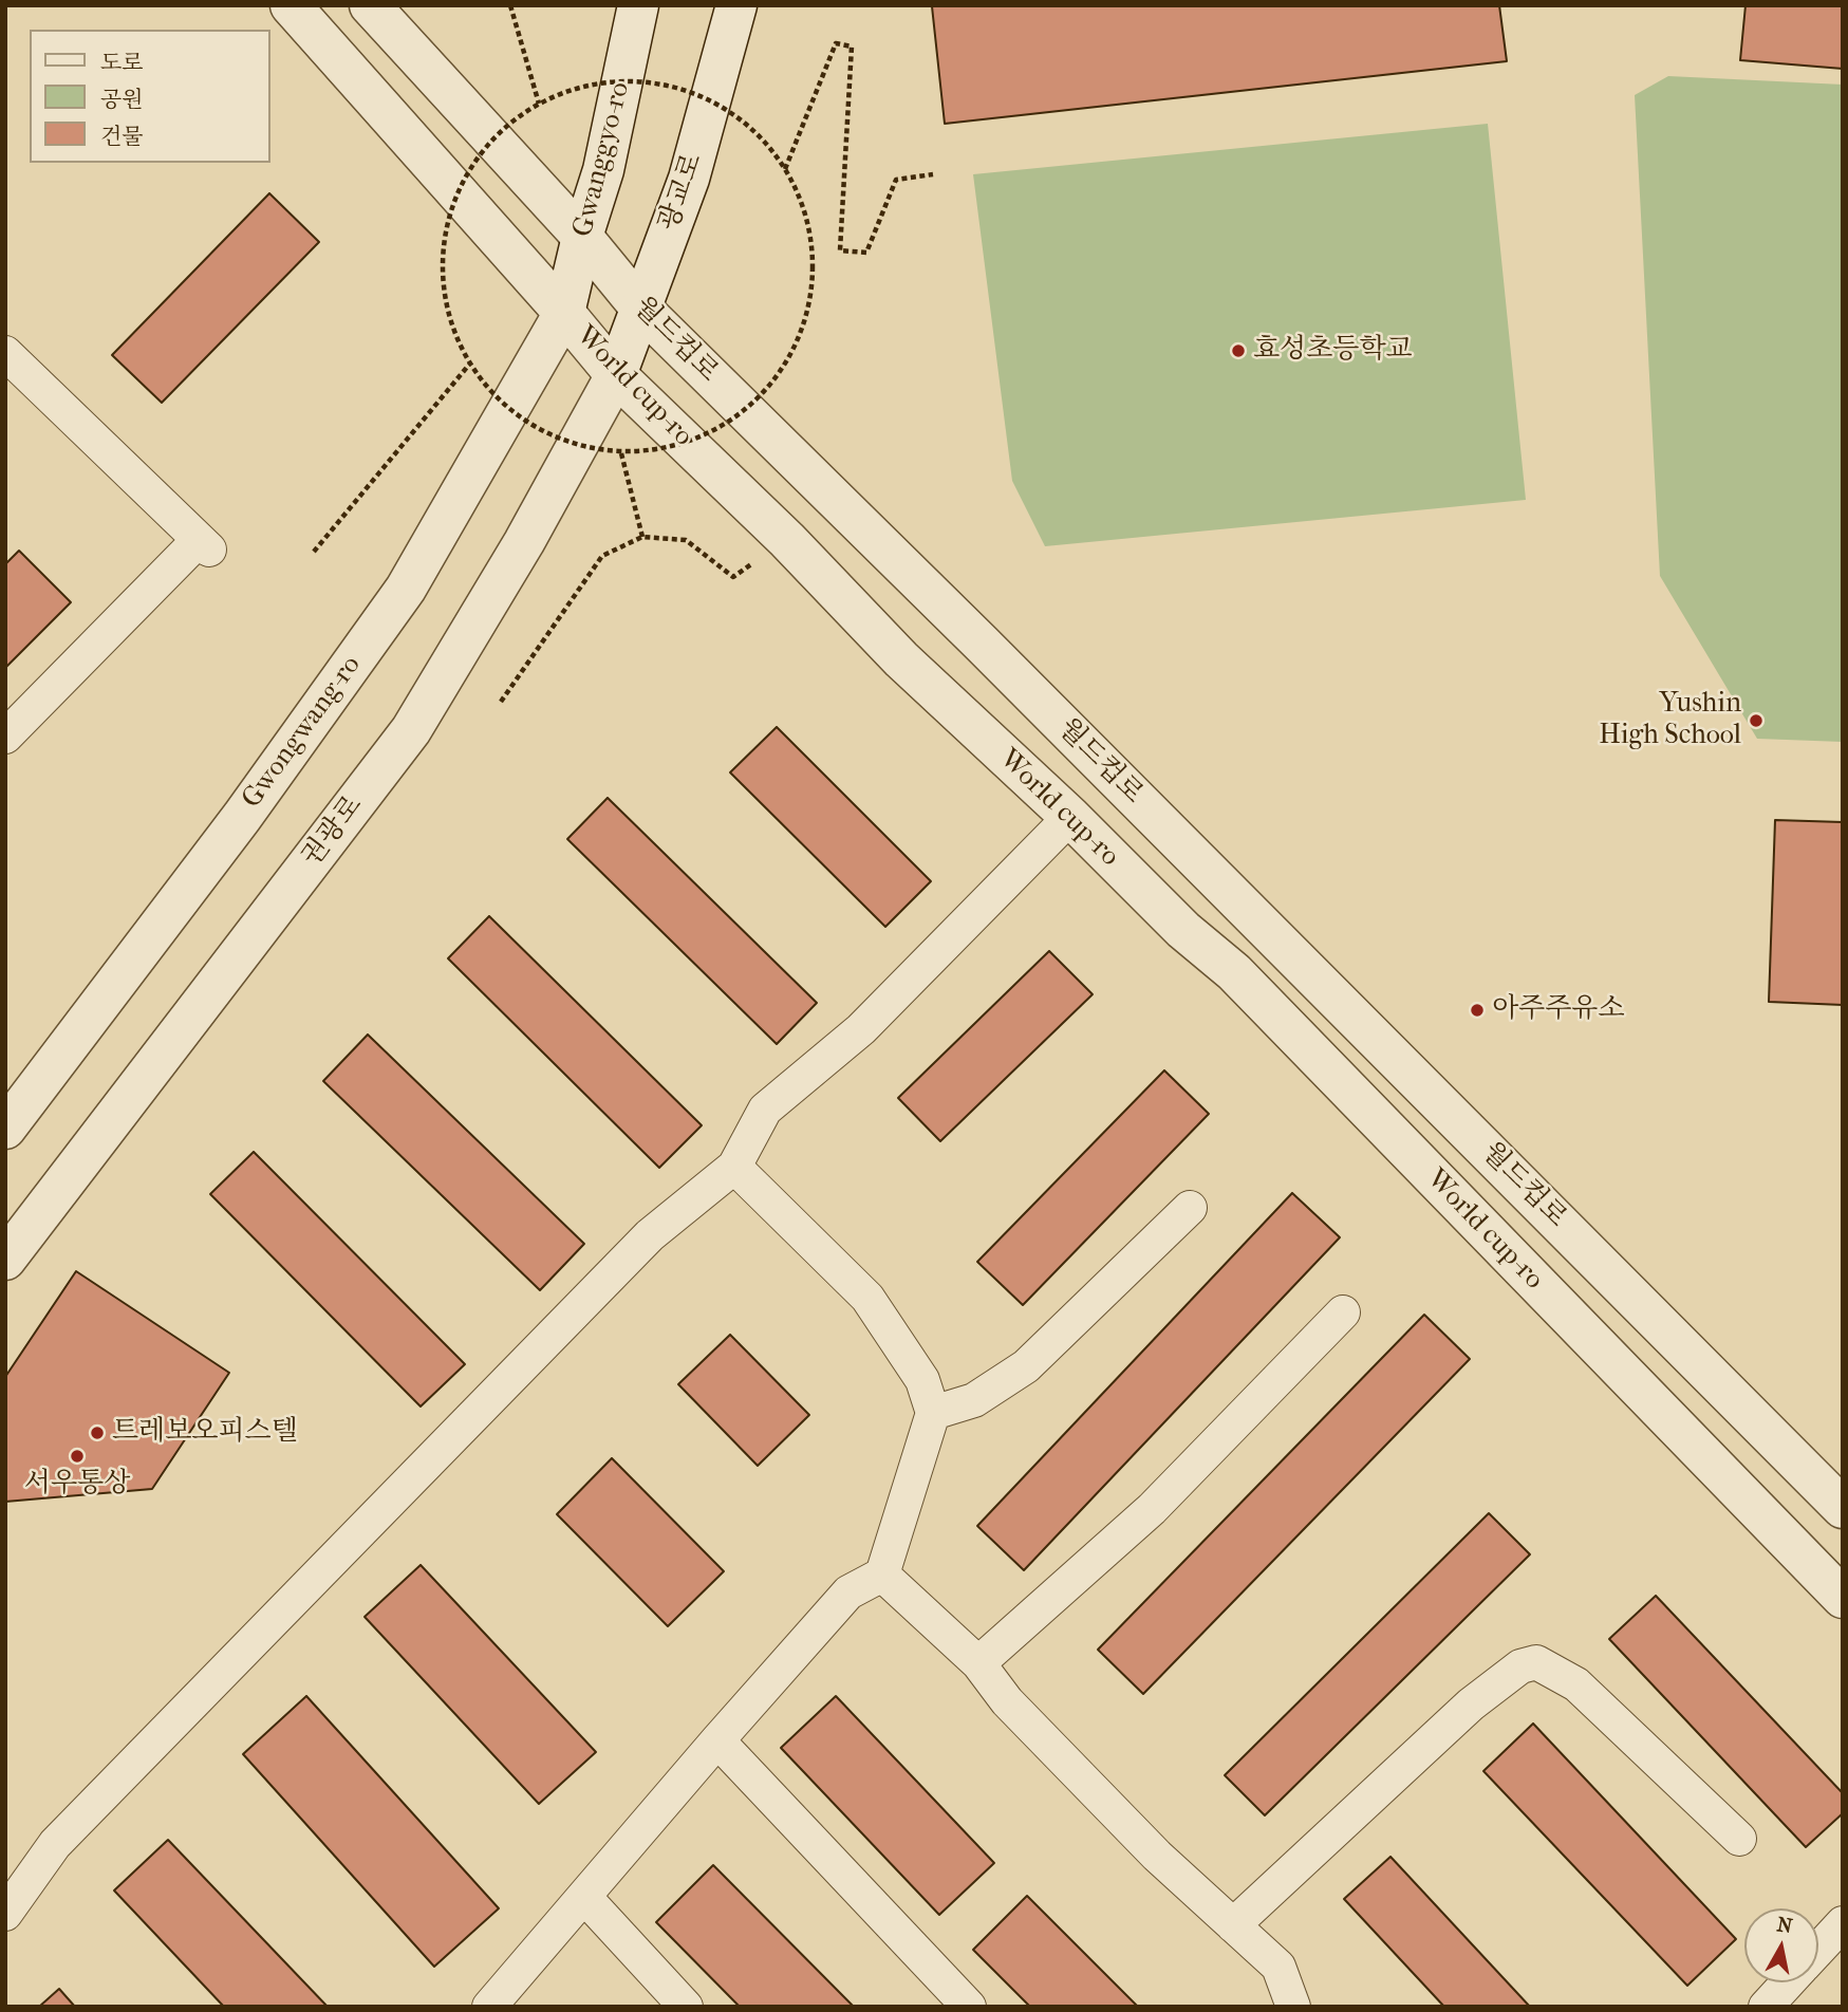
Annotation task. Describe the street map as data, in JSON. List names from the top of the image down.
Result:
{
  "streets": {
    "street": [
      "Gwanggyo-ro",
      "광교로",
      "월드컵로",
      "World cup-ro",
      "Gwongwang-ro",
      "권광로"
    ]
  },
  "crossings": [
    ["Gwanggyo-ro", "월드컵로"],
    ["Gwanggyo-ro", "World cup-ro"],
    ["Gwanggyo-ro", "Gwongwang-ro"],
    ["광교로", "월드컵로"],
    ["광교로", "World cup-ro"],
    ["광교로", "권광로"],
    ["World cup-ro", "Gwongwang-ro"],
    ["World cup-ro", "권광로"]
  ],
  "places": [
    "효성초등학교",
    "Yushin High School",
    "아주주유소",
    "트레보오피스텔",
    "서우통상"
  ],
  "legend": ["도로", "공원", "건물"],
  "north": "top"
}
